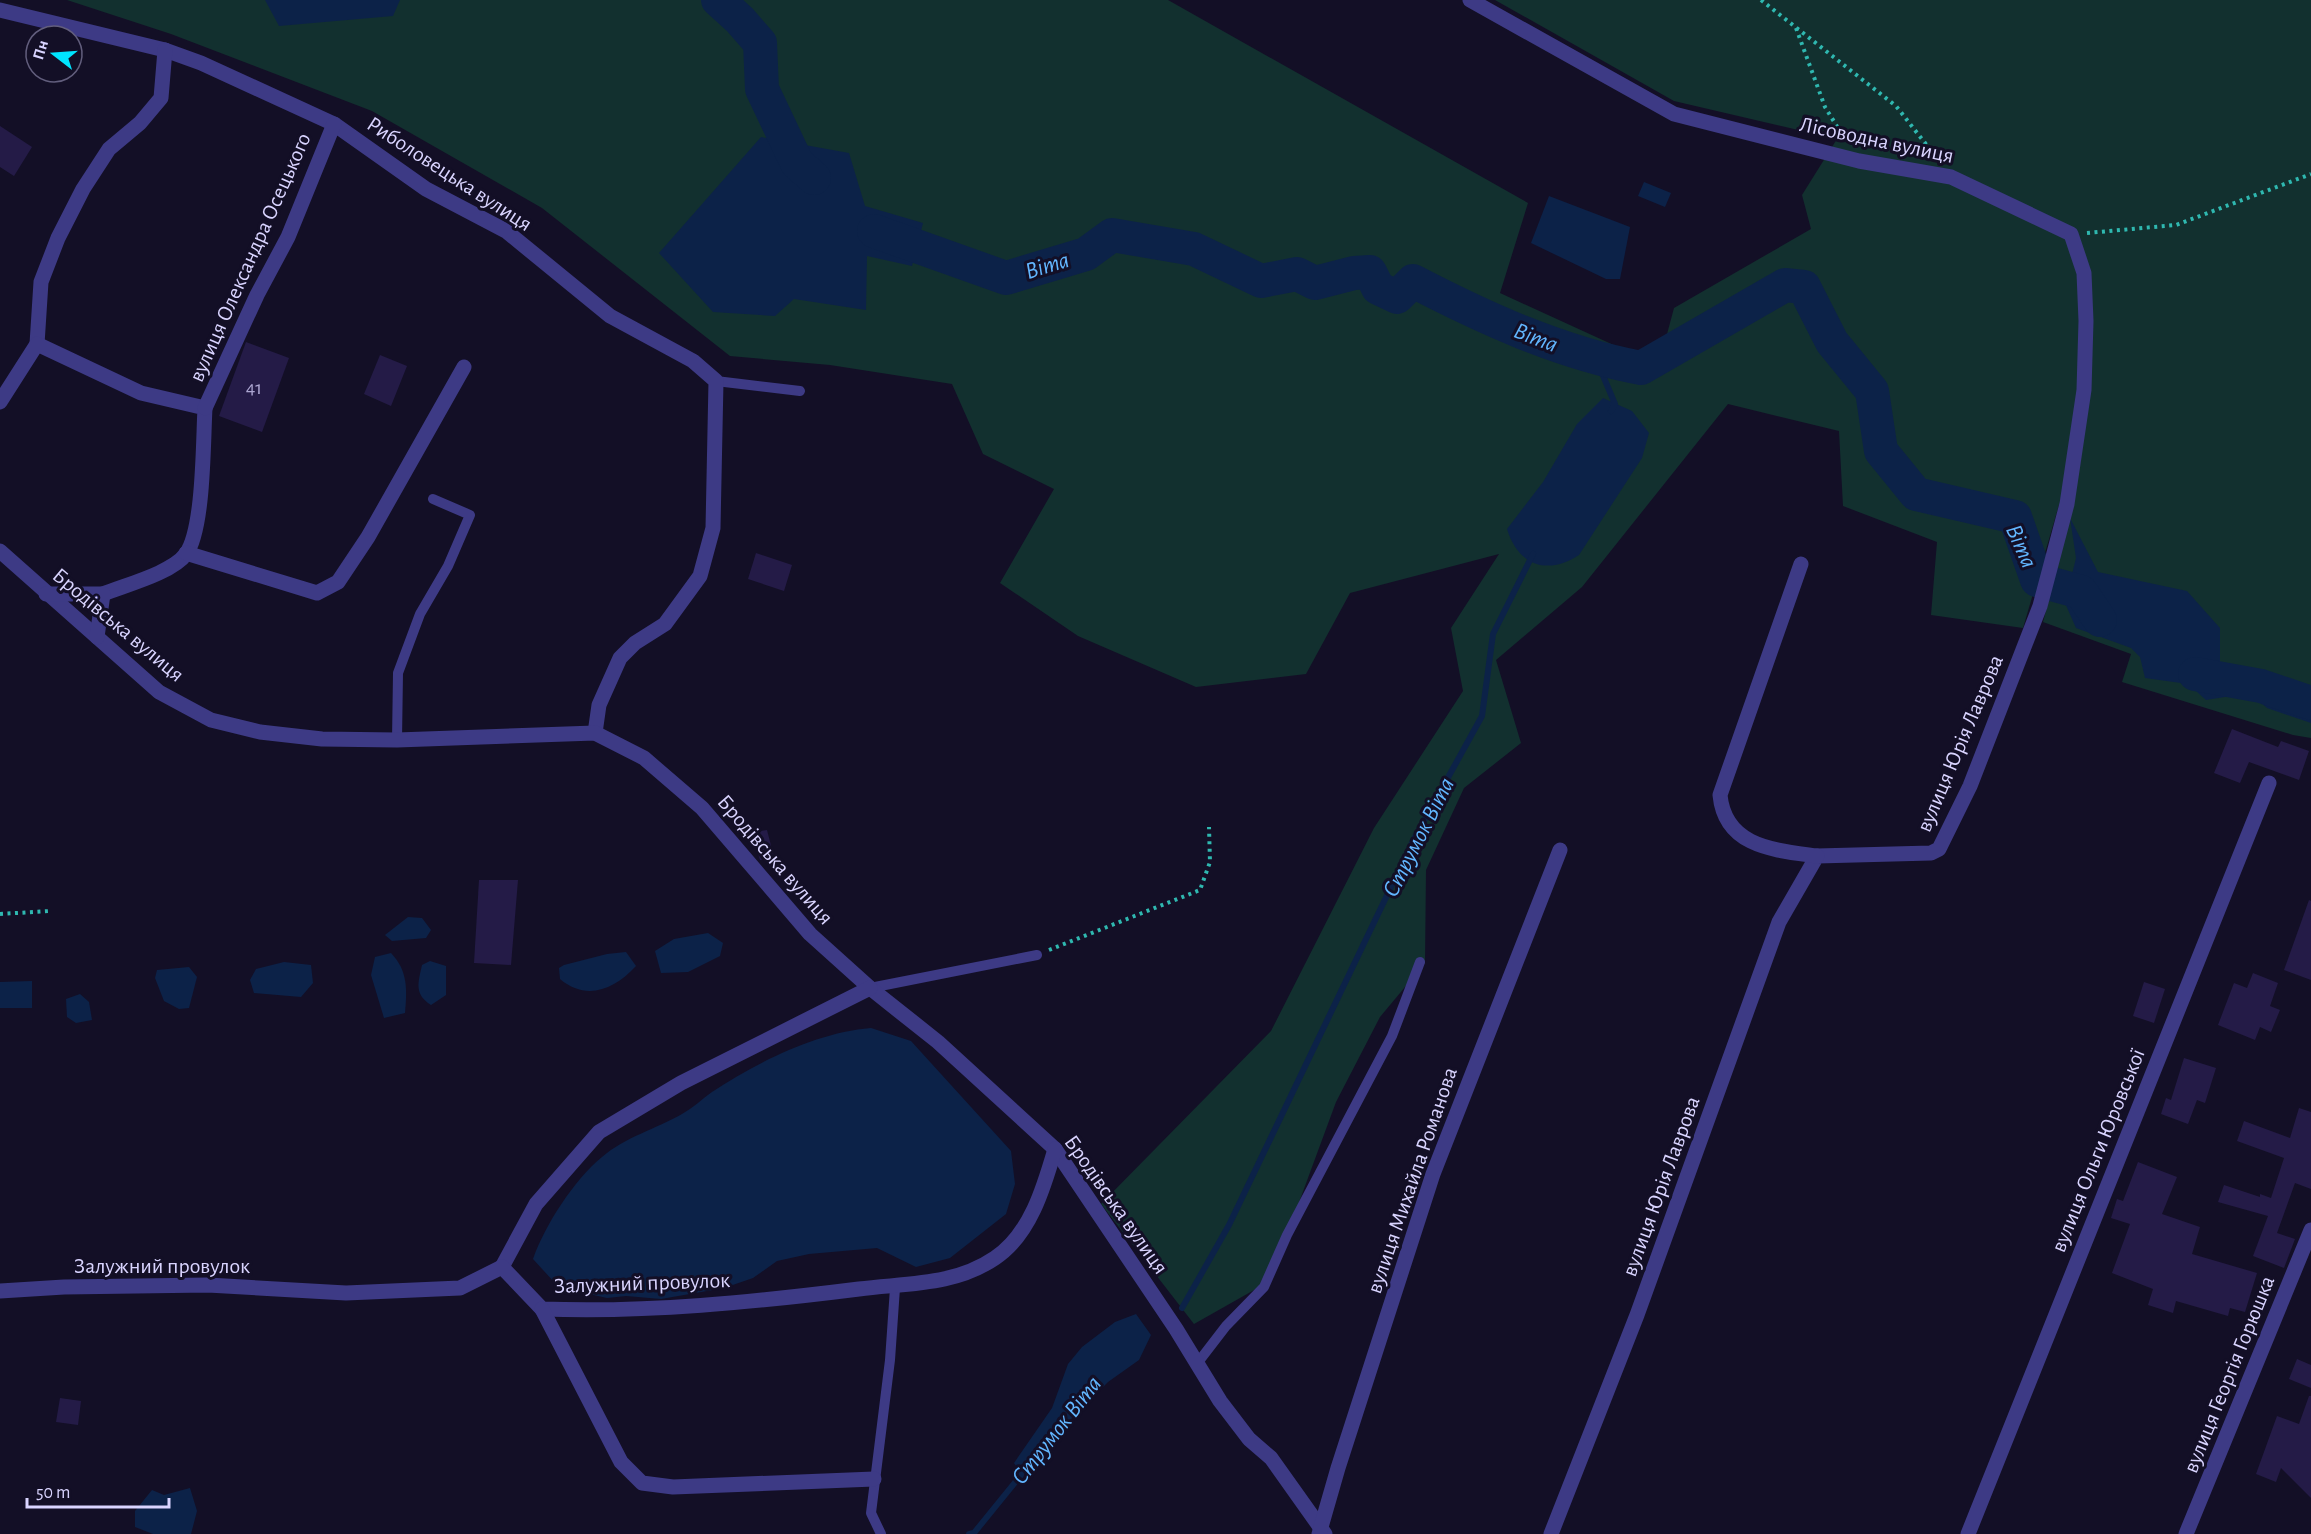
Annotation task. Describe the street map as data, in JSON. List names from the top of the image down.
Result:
{
  "streets": {
    "street": [
      "Лісоводна вулиця",
      "Риболовецька вулиця",
      "вулиця Олександра Осецького",
      "Бродівська вулиця",
      "вулиця Юрія Лаврова",
      "вулиця Ольги Юровської",
      "вулиця Михайла Романова",
      "Залужний провулок",
      "вулиця Георгія Горюшка"
    ]
  },
  "crossings": [
    ["Лісоводна вулиця", "вулиця Юрія Лаврова"],
    ["Риболовецька вулиця", "вулиця Олександра Осецького"],
    ["Бродівська вулиця", "вулиця Михайла Романова"],
    ["Бродівська вулиця", "Залужний провулок"]
  ],
  "water": ["Віта", "Струмок Віта"],
  "house_numbers": ["41"],
  "scale_bar": "50 m",
  "north": "left"
}
